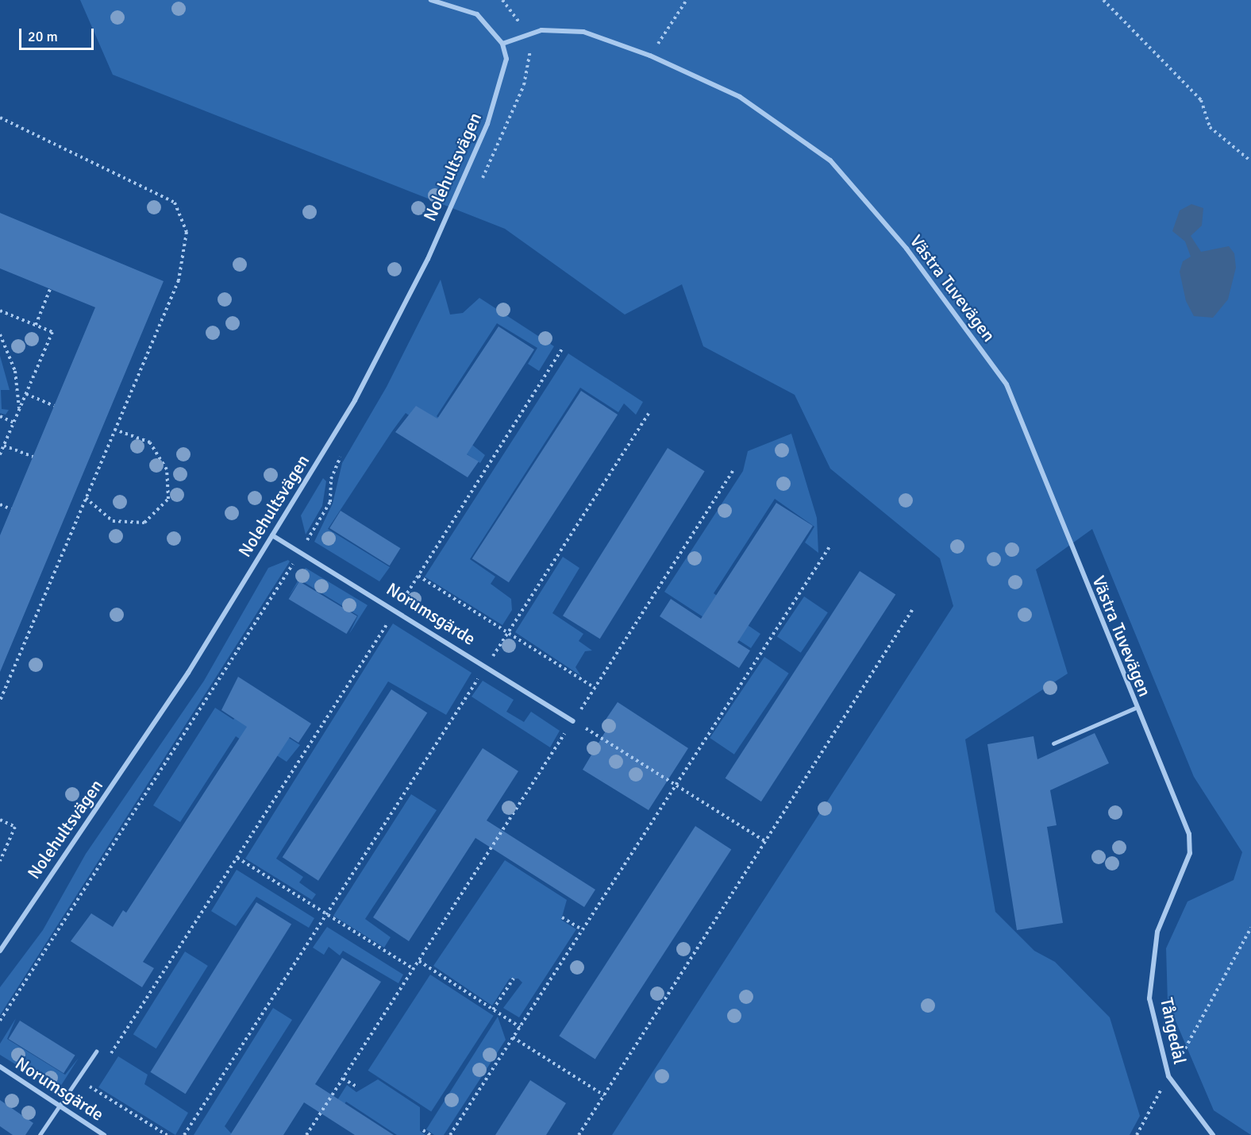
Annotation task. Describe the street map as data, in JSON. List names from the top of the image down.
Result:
{
  "streets": {
    "street": [
      "Nolehultsvägen",
      "Västra Tuvevägen",
      "Norumsgärde",
      "Tångedal"
    ]
  },
  "crossings": [
    ["Nolehultsvägen", "Västra Tuvevägen"],
    ["Nolehultsvägen", "Norumsgärde"],
    ["Västra Tuvevägen", "Tångedal"]
  ],
  "scale_bar": "20 m"
}
